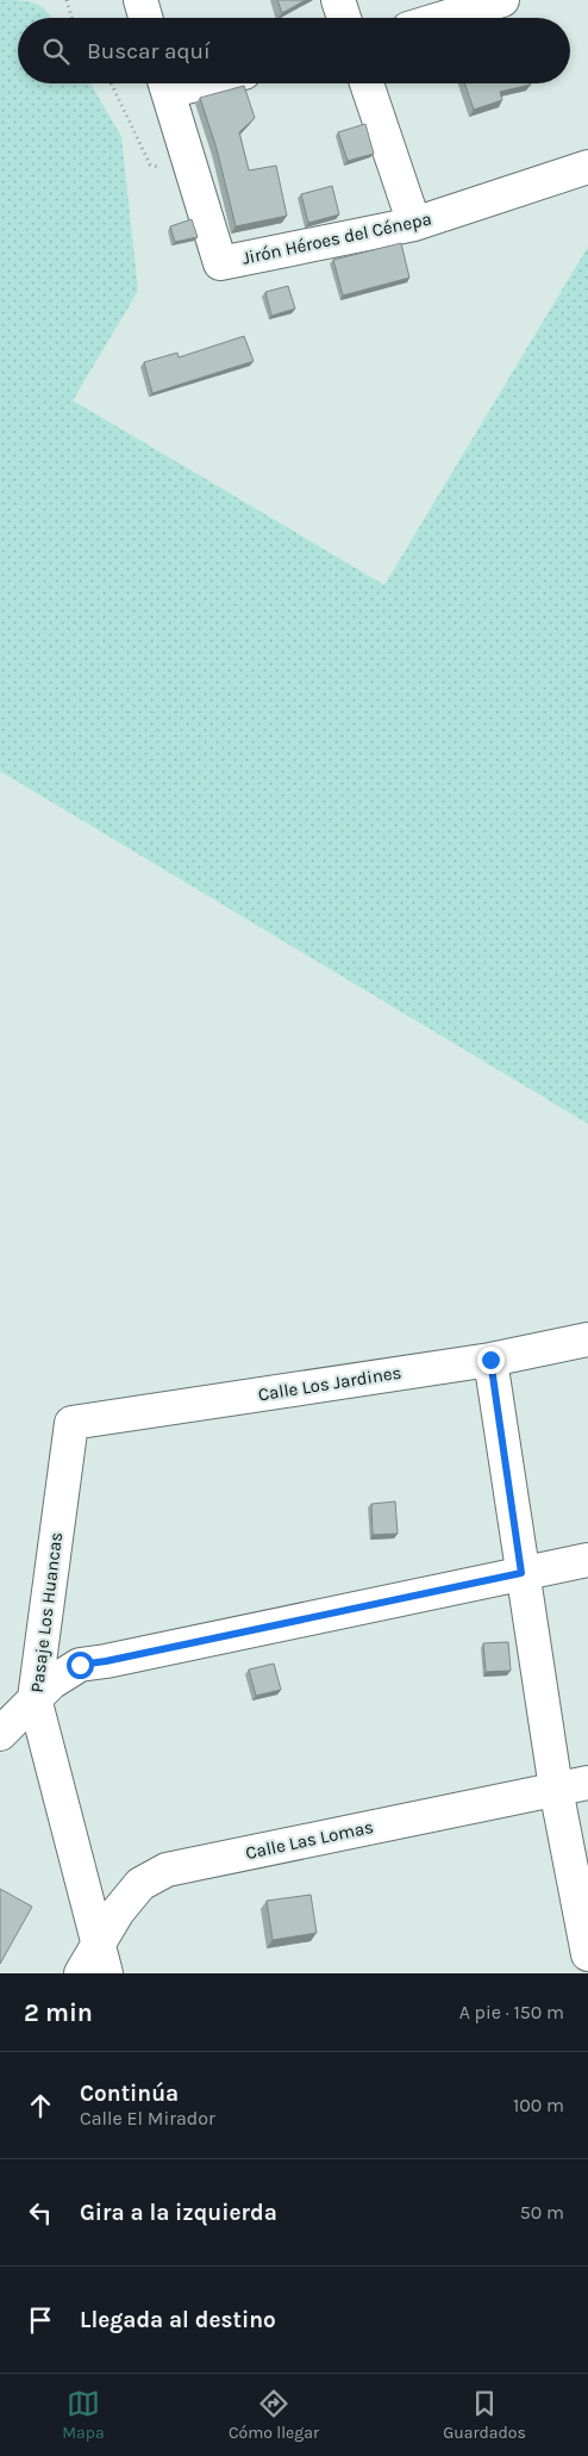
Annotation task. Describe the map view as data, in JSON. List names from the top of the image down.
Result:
{
  "streets": {
    "street": [
      "Jirón Héroes del Cénepa",
      "Calle Los Jardines",
      "Pasaje Los Huancas",
      "Calle Las Lomas"
    ]
  },
  "crossings": [
    ["Calle Los Jardines", "Pasaje Los Huancas"],
    ["Pasaje Los Huancas", "Calle Las Lomas"]
  ],
  "page": {
    "search": "Buscar aquí",
    "heading": ["2 min", "A pie · 150 m"],
    "list": [
      ["Continúa", "Calle El Mirador", "100 m"],
      ["Gira a la izquierda", "50 m"],
      "Llegada al destino"
    ],
    "nav": ["Mapa", "Cómo llegar", "Guardados"]
  }
}
